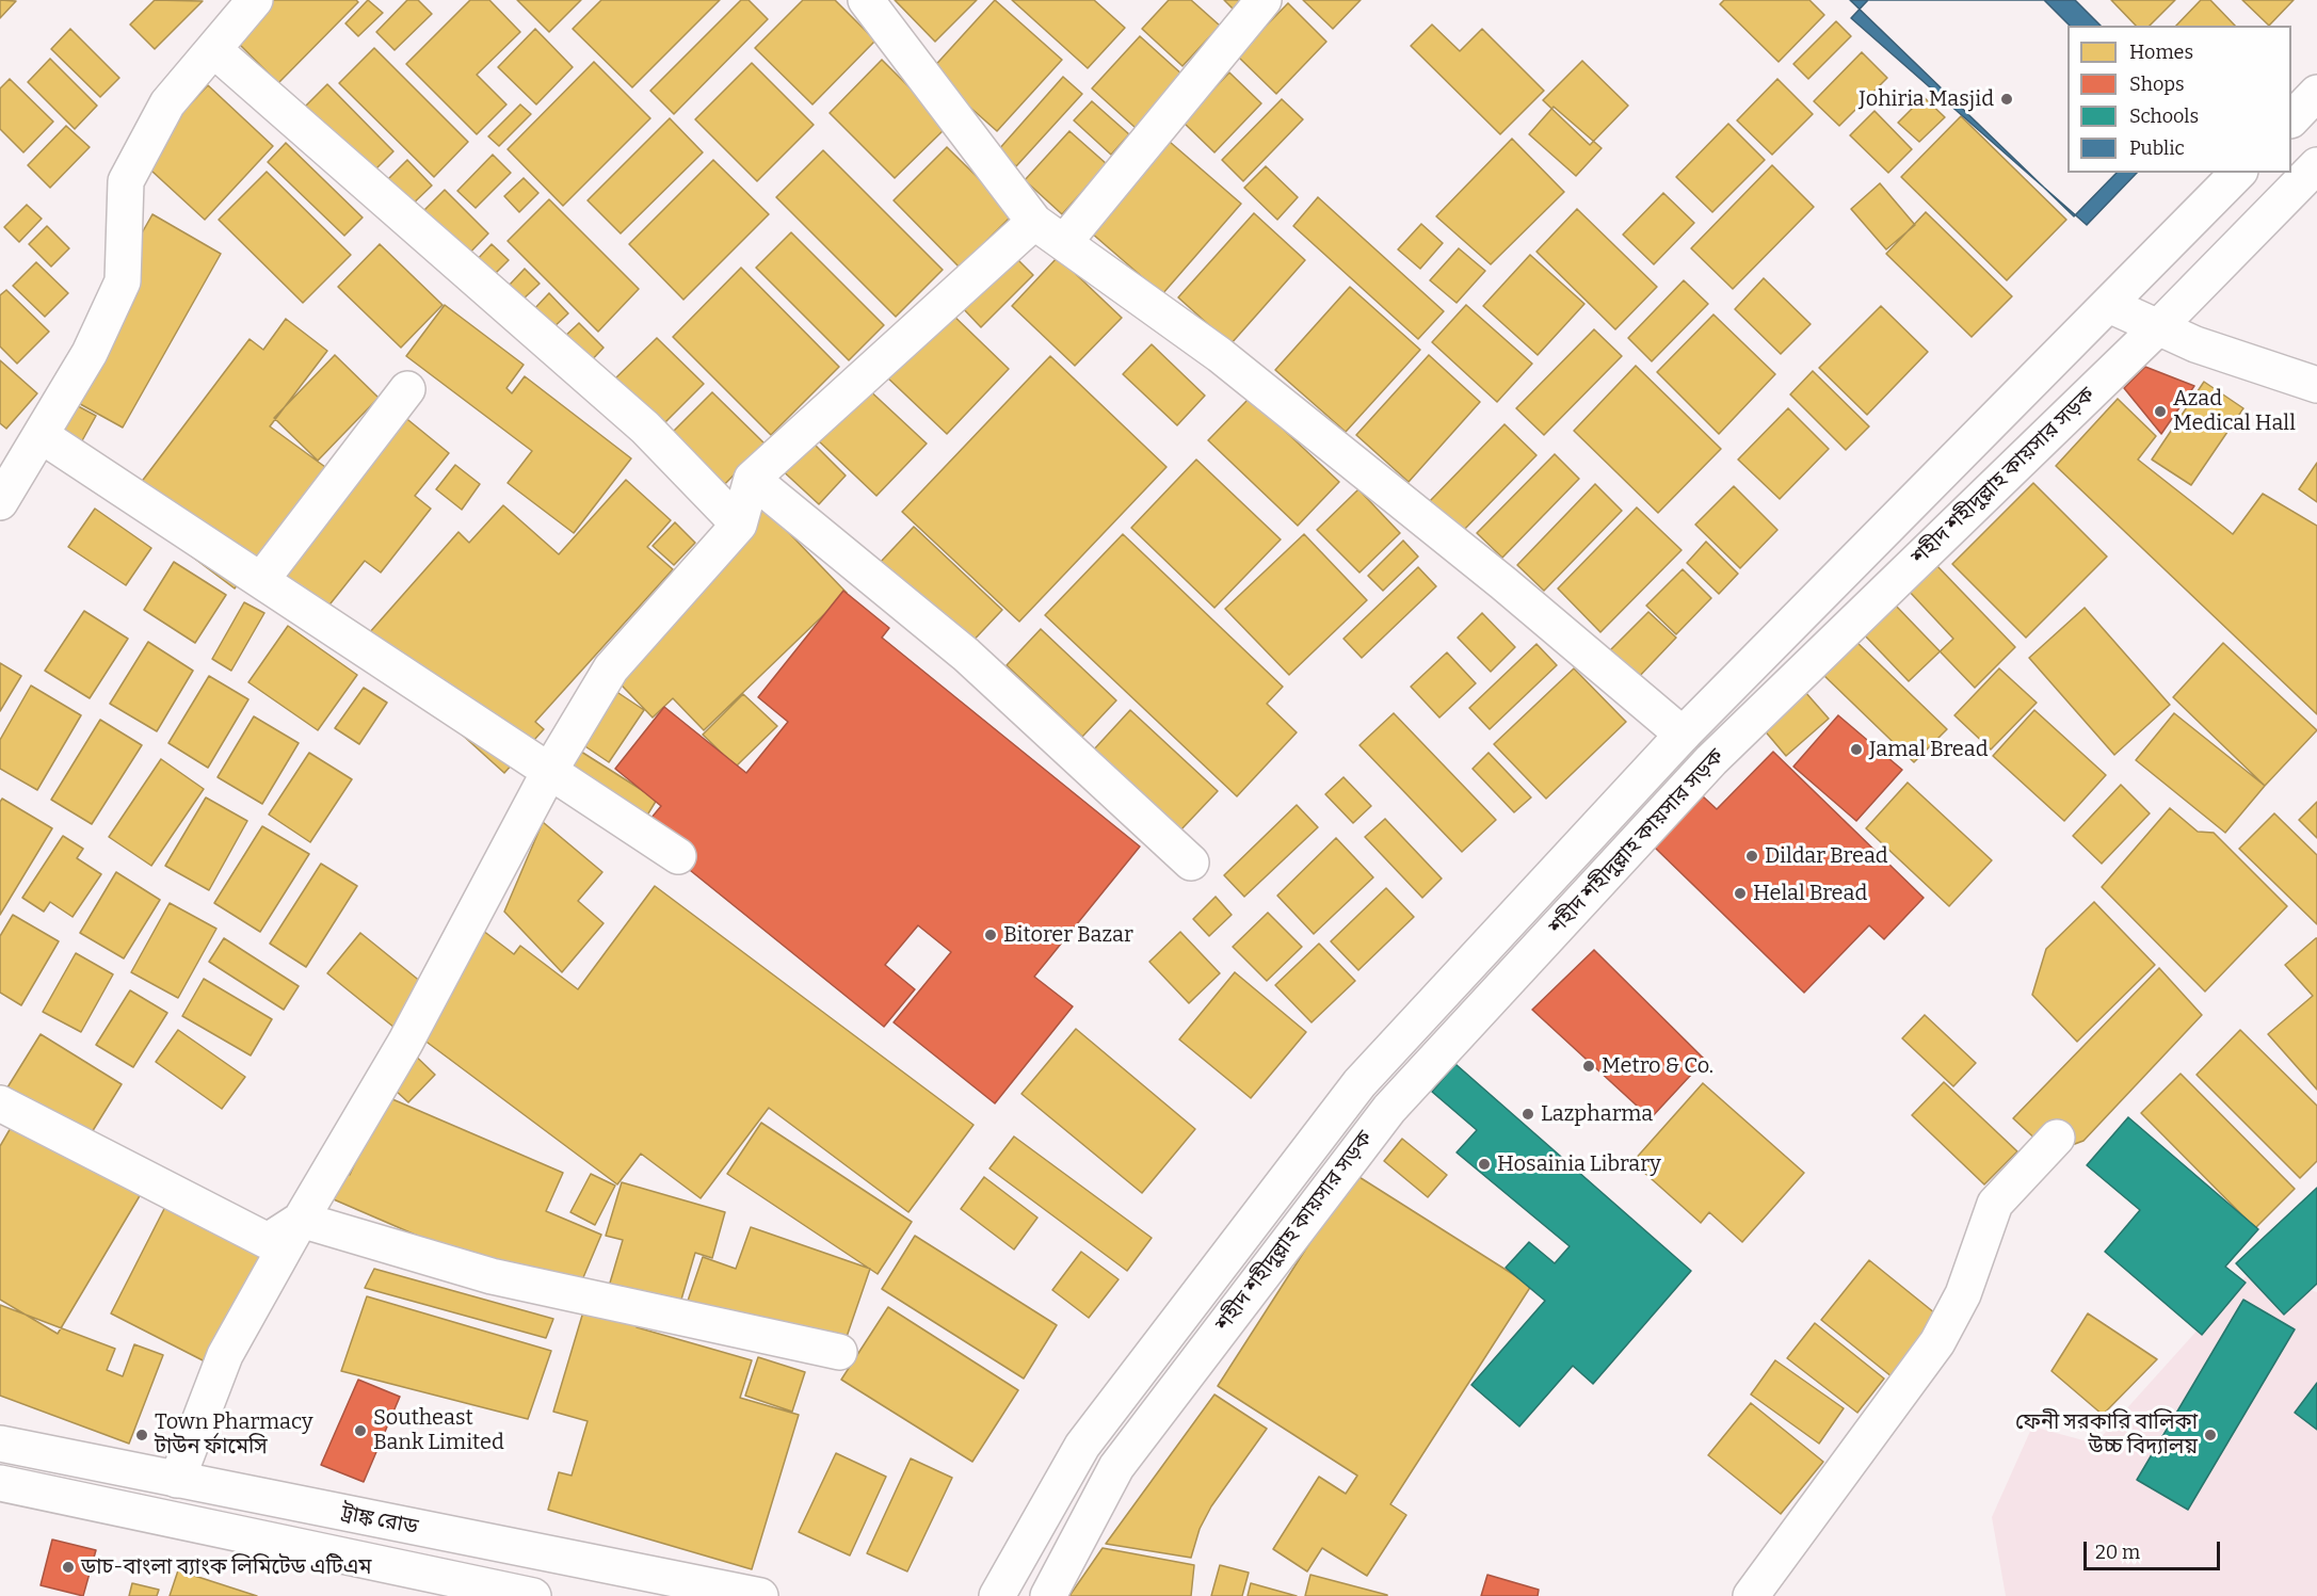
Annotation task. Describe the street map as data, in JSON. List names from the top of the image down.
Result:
{
  "streets": {
    "street": ["শহীদ শহীদুল্লাহ কায়সার সড়ক", "ট্রাঙ্ক রোড"]
  },
  "places": [
    "Johiria Masjid",
    "Azad Medical Hall",
    "Jamal Bread",
    "Dildar Bread",
    "Helal Bread",
    "Bitorer Bazar",
    "Metro & Co.",
    "Lazpharma",
    "Hosainia Library",
    "Southeast Bank Limited",
    "Town Pharmacy টাউন র্ফামেসি",
    "ফেনী সরকারি বালিকা উচ্চ বিদ্যালয়",
    "ডাচ-বাংলা ব্যাংক লিমিটেড এটিএম"
  ],
  "legend": [
    "Homes",
    "Shops",
    "Schools",
    "Public"
  ],
  "scale_bar": "20 m"
}
